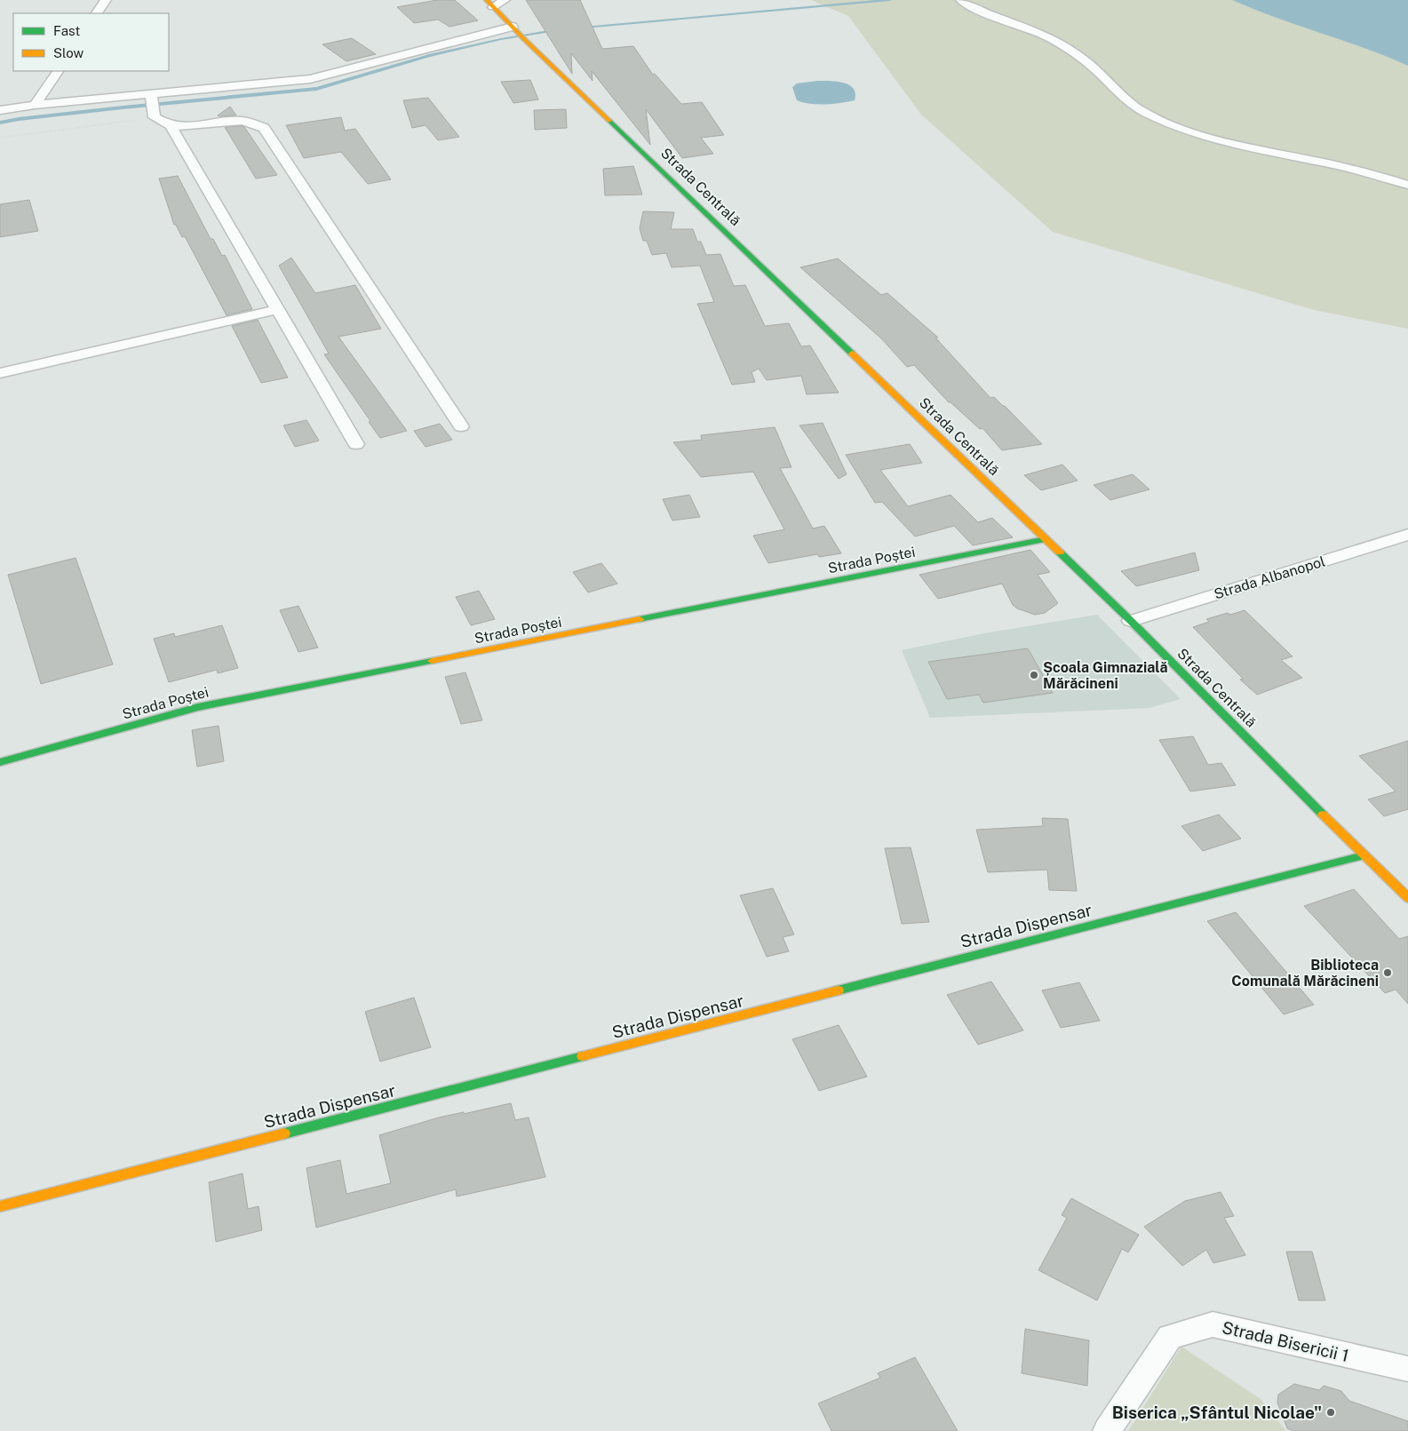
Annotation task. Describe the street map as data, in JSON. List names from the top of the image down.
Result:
{
  "streets": {
    "main road": ["Strada Centrală", "Strada Poștei", "Strada Dispensar"],
    "street": ["Strada Albanopol", "Strada Bisericii 1"]
  },
  "crossings": [
    ["Strada Centrală", "Strada Poștei"],
    ["Strada Centrală", "Strada Albanopol"],
    ["Strada Centrală", "Strada Dispensar"]
  ],
  "places": ["Școala Gimnazială Mărăcineni", "Biblioteca Comunală Mărăcineni", "Biserica „Sfântul Nicolae\""],
  "legend": ["Fast", "Slow"]
}
